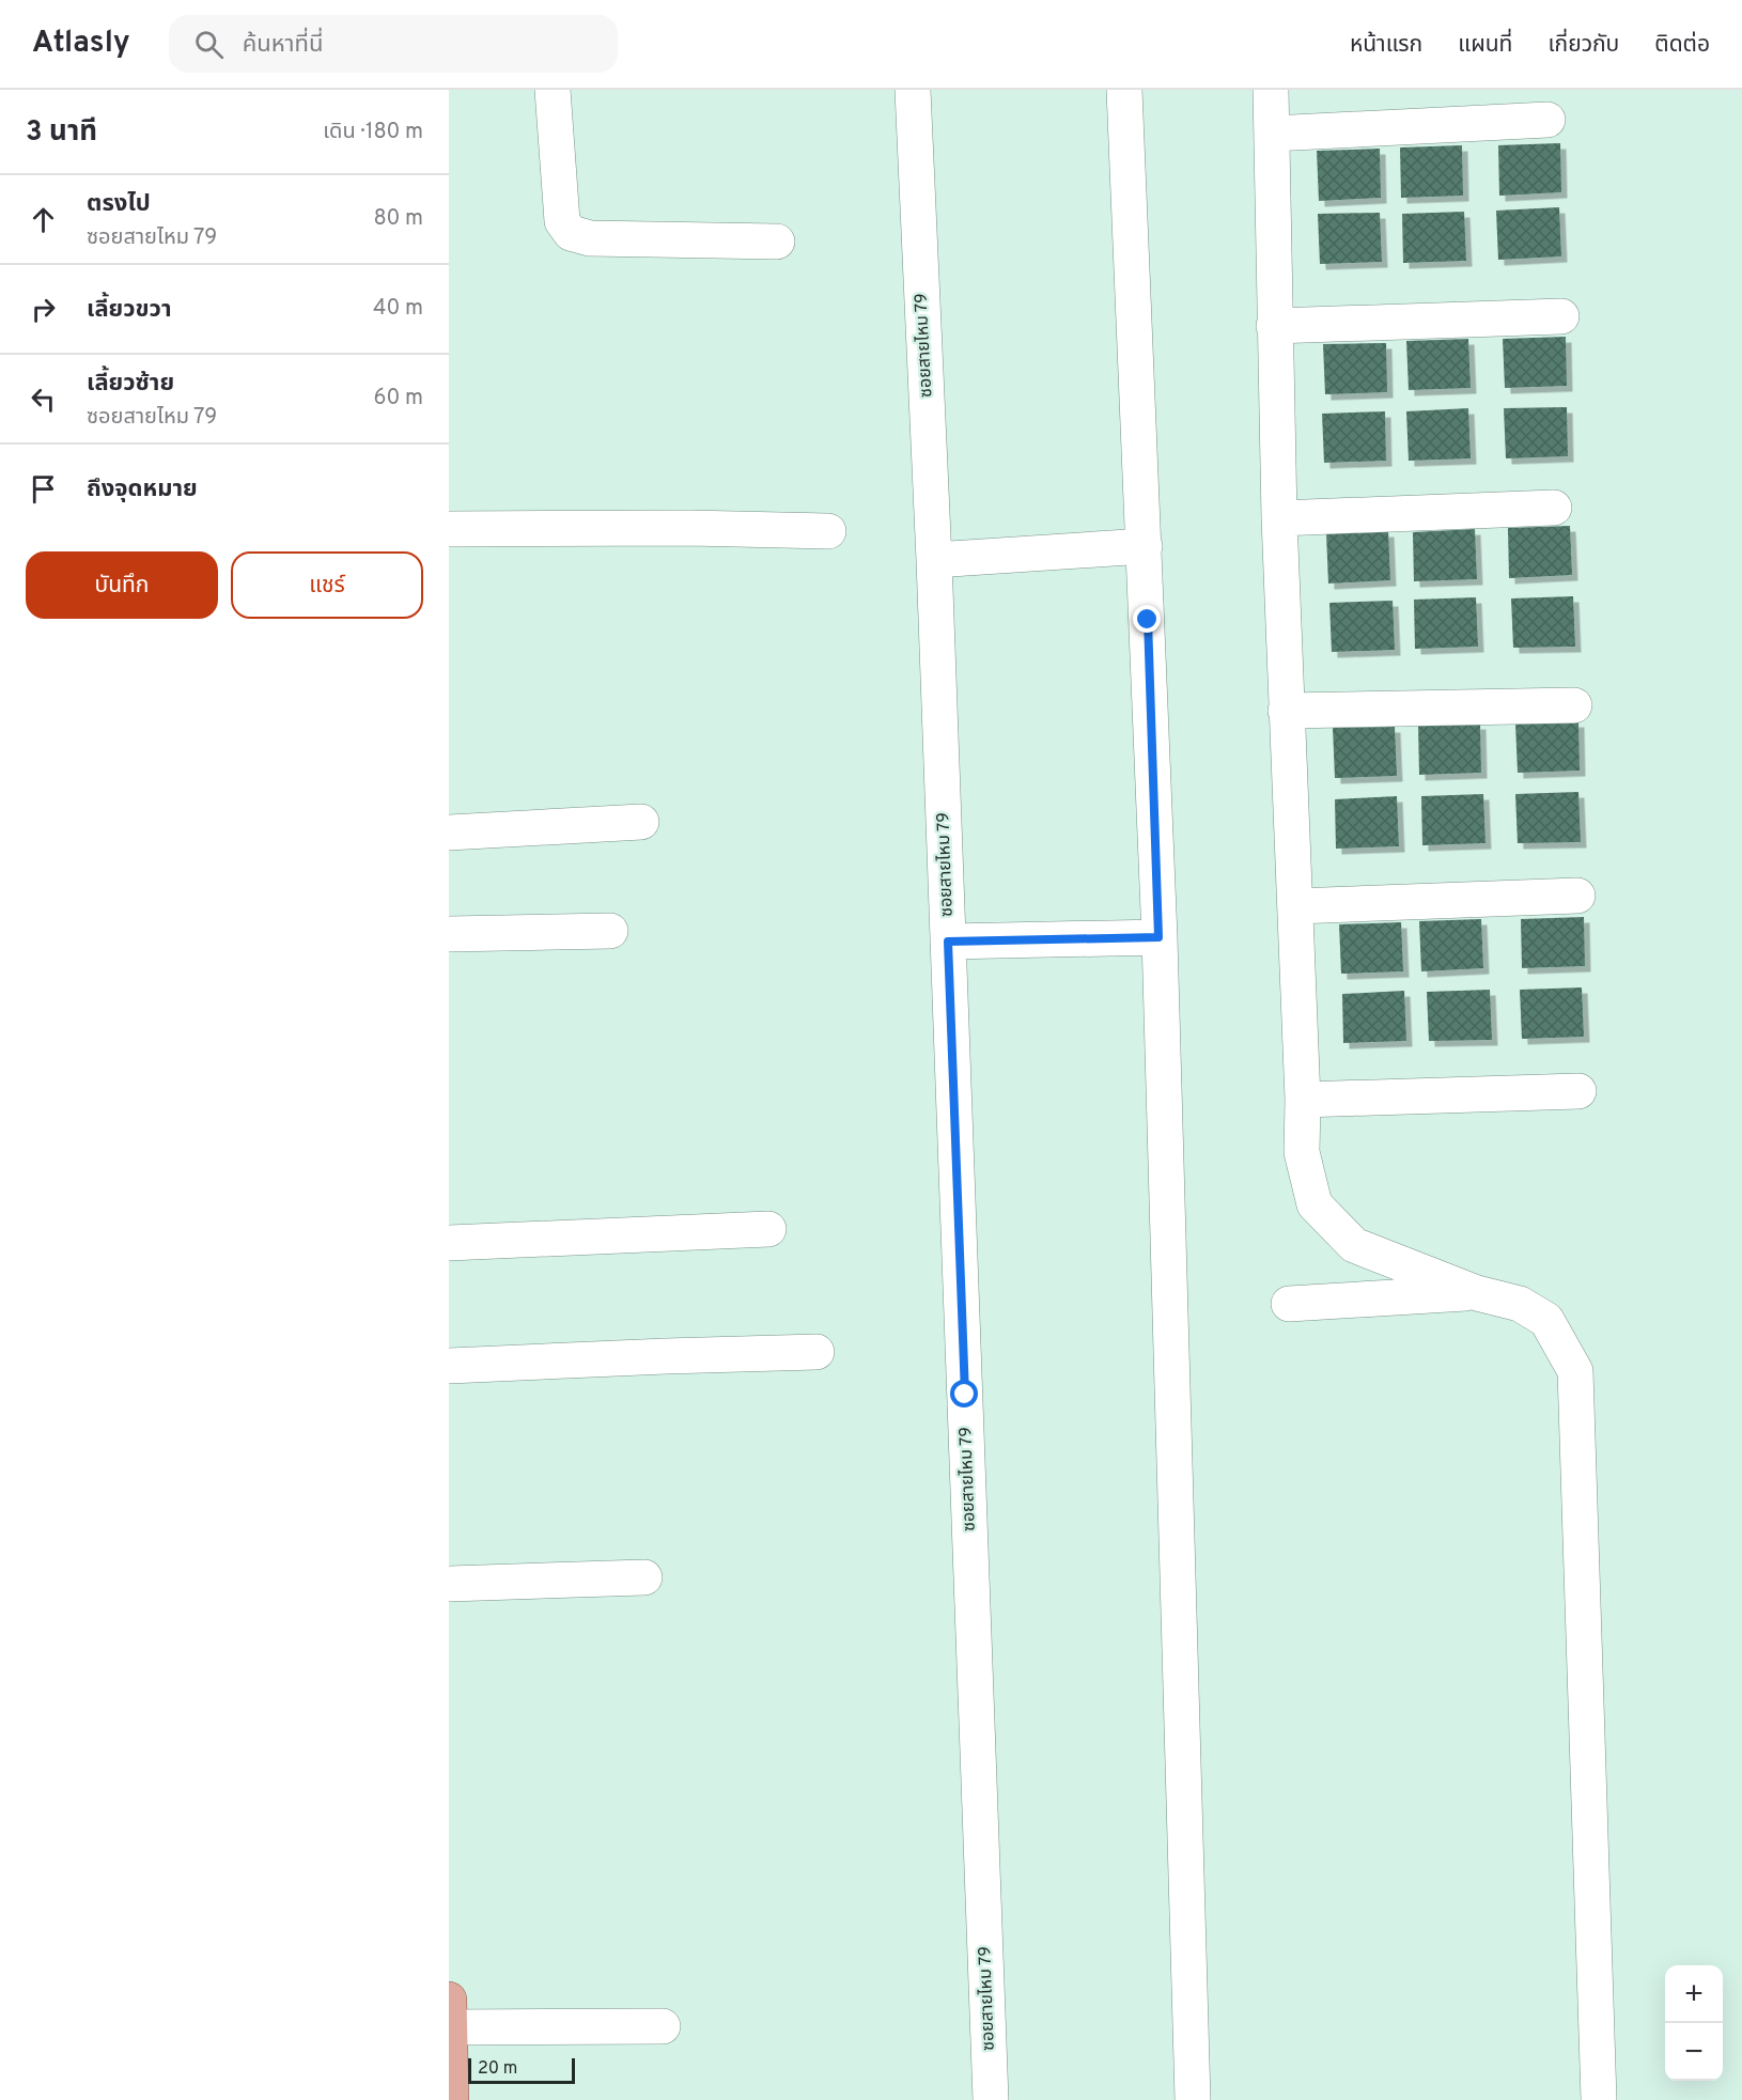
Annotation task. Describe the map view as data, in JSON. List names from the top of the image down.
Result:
{
  "streets": {
    "street": ["ซอยสายไหม 79"]
  },
  "scale_bar": "20 m",
  "page": {
    "header": "Atlasly",
    "search": "ค้นหาที่นี่",
    "nav": [
      "หน้าแรก",
      "แผนที่",
      "เกี่ยวกับ",
      "ติดต่อ"
    ],
    "heading": ["3 นาที", "เดิน · 180 m"],
    "list": [
      ["ตรงไป", "ซอยสายไหม 79", "80 m"],
      ["เลี้ยวขวา", "40 m"],
      ["เลี้ยวซ้าย", "ซอยสายไหม 79", "60 m"],
      "ถึงจุดหมาย"
    ],
    "buttons": ["บันทึก", "แชร์"],
    "map_buttons": ["+", "−"],
    "scale": "20 m"
  }
}
